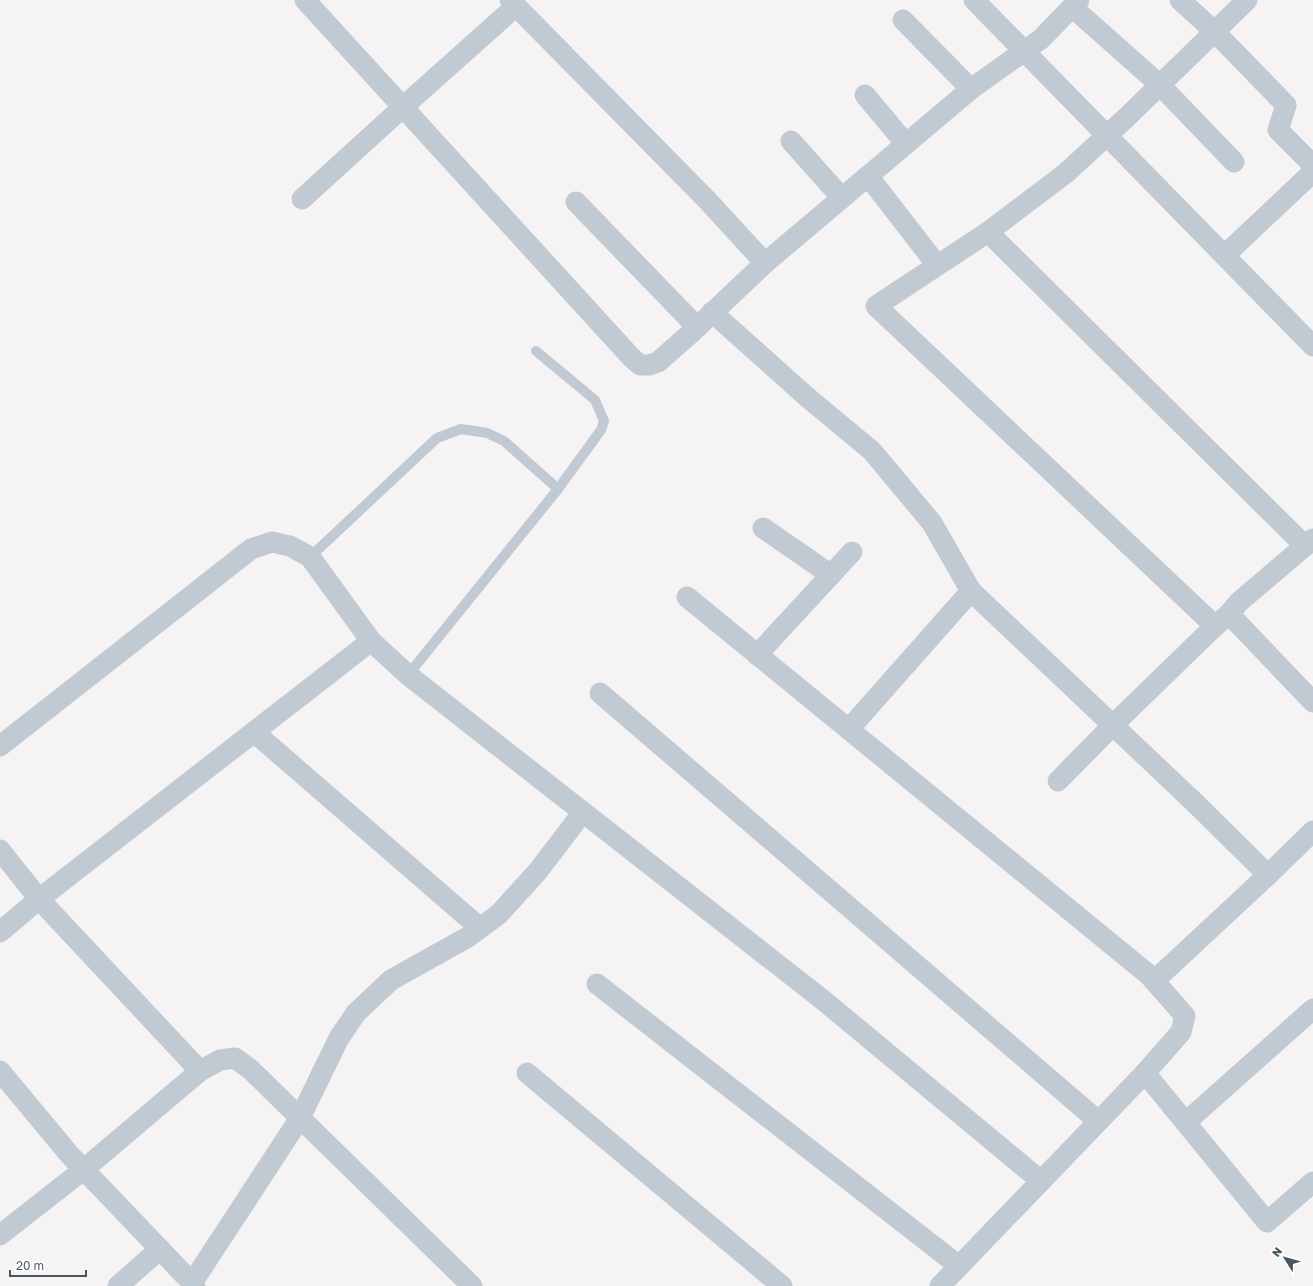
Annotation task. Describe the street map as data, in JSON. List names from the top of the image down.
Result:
{
  "scale_bar": "20 m",
  "north": "top left"
}
